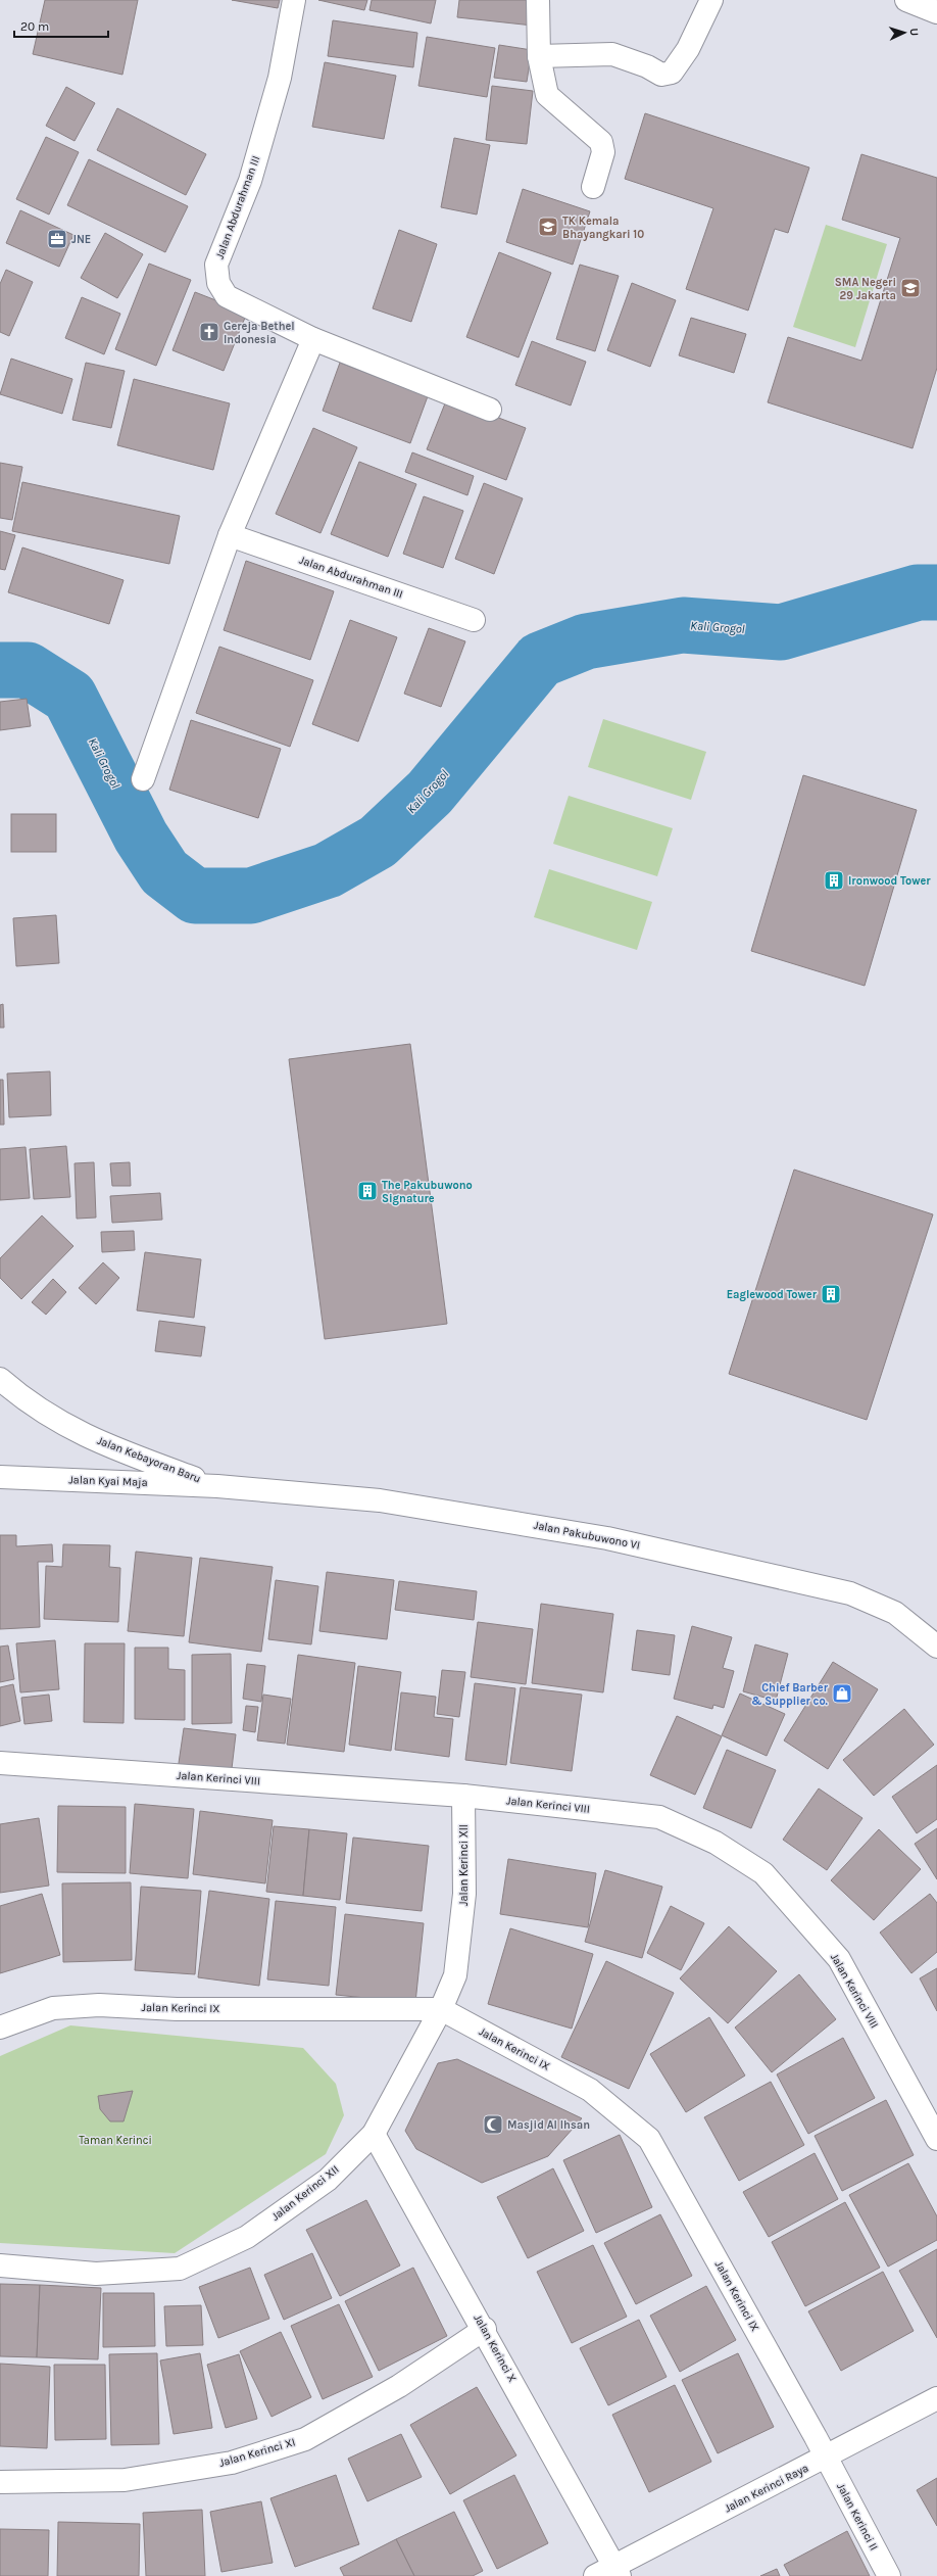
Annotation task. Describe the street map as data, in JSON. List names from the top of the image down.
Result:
{
  "streets": {
    "main road": [
      "Jalan Abdurahman III",
      "Jalan Kebayoran Baru",
      "Jalan Kyai Maja",
      "Jalan Pakubuwono VI",
      "Jalan Kerinci VIII",
      "Jalan Kerinci XII",
      "Jalan Kerinci IX",
      "Jalan Kerinci X",
      "Jalan Kerinci XI",
      "Jalan Kerinci Raya",
      "Jalan Kerinci II"
    ]
  },
  "crossings": [
    ["Jalan Kebayoran Baru", "Jalan Kyai Maja"],
    ["Jalan Kebayoran Baru", "Jalan Pakubuwono VI"],
    ["Jalan Kyai Maja", "Jalan Pakubuwono VI"],
    ["Jalan Kerinci VIII", "Jalan Kerinci XII"],
    ["Jalan Kerinci XII", "Jalan Kerinci IX"],
    ["Jalan Kerinci XII", "Jalan Kerinci X"],
    ["Jalan Kerinci IX", "Jalan Kerinci Raya"],
    ["Jalan Kerinci IX", "Jalan Kerinci II"],
    ["Jalan Kerinci X", "Jalan Kerinci XI"],
    ["Jalan Kerinci X", "Jalan Kerinci Raya"],
    ["Jalan Kerinci Raya", "Jalan Kerinci II"]
  ],
  "water": ["Kali Grogol"],
  "parks": ["Taman Kerinci"],
  "places": {
    "school or university": ["TK Kemala Bhayangkari 10", "SMA Negeri 29 Jakarta"],
    "office": ["JNE"],
    "church": ["Gereja Bethel Indonesia"],
    "building": ["Ironwood Tower", "The Pakubuwono Signature", "Eaglewood Tower"],
    "shop": ["Chief Barber & Supplier co."],
    "mosque": ["Masjid Al Ihsan"]
  },
  "scale_bar": "20 m",
  "north": "right"
}
